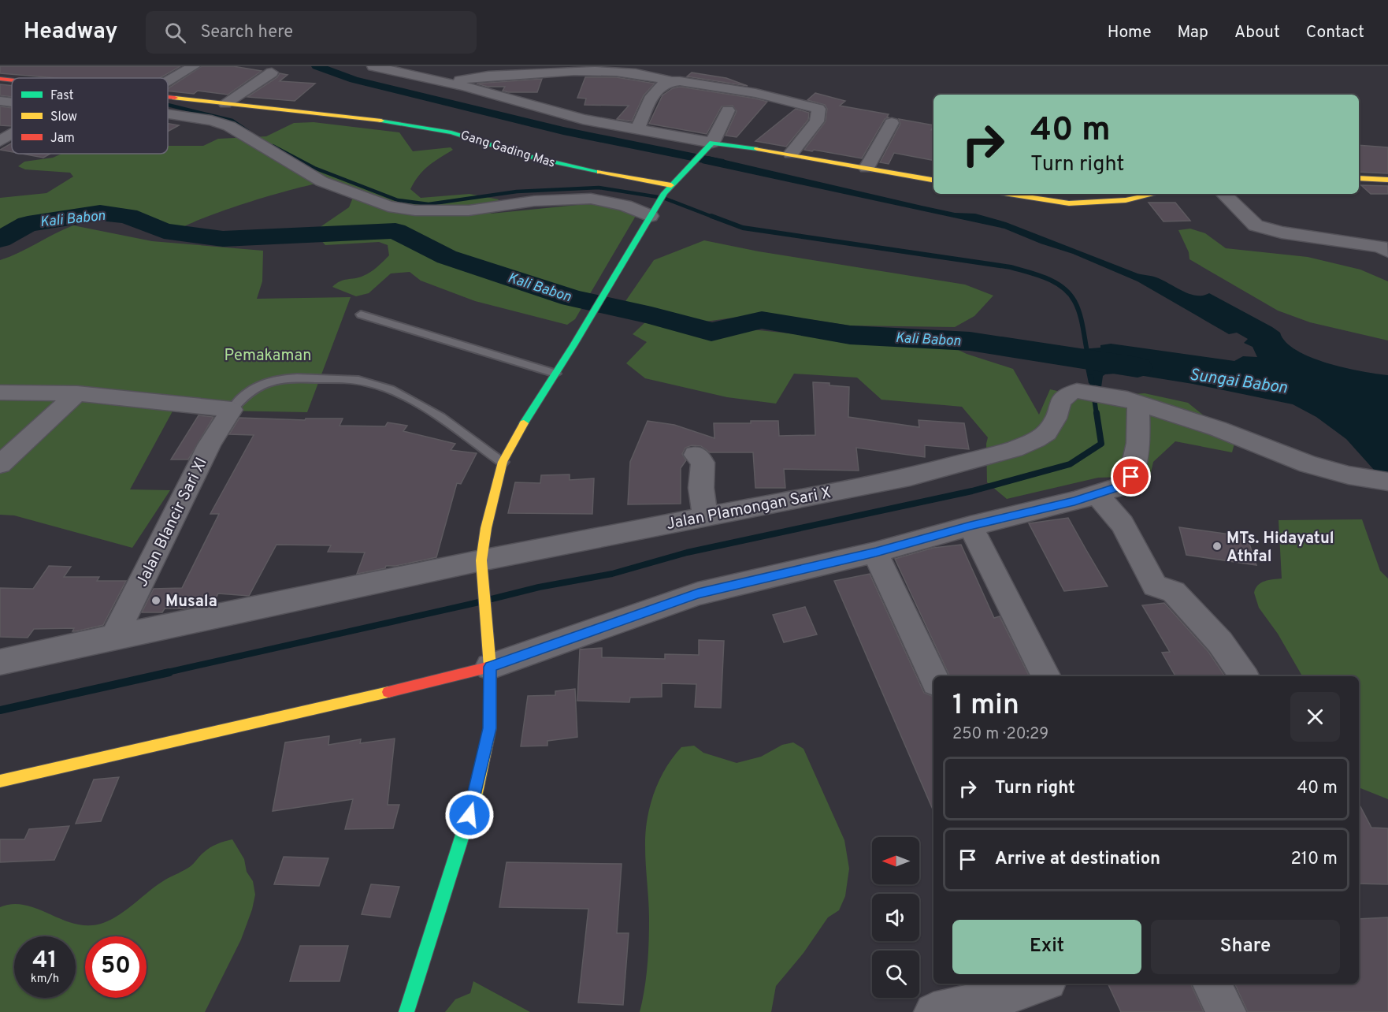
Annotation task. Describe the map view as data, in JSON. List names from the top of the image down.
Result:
{
  "streets": {
    "main road": ["Gang Gading Mas"],
    "street": ["Jalan Plamongan Sari X", "Jalan Blancir Sari XI"]
  },
  "crossings": [
    ["Jalan Plamongan Sari X", "Jalan Blancir Sari XI"]
  ],
  "water": ["Kali Babon", "Sungai Babon"],
  "parks": ["Pemakaman"],
  "places": ["MTs. Hidayatul Athfal", "Musala"],
  "legend": ["Fast", "Slow", "Jam"],
  "north": "left",
  "page": {
    "header": "Headway",
    "search": "Search here",
    "nav": [
      "Home",
      "Map",
      "About",
      "Contact"
    ],
    "turn": ["40 m", "Turn right"],
    "heading": ["1 min", "250 m · 20:29"],
    "list": [
      {
        "name": "Turn right",
        "value": "40 m"
      },
      {
        "name": "Arrive at destination",
        "value": "210 m"
      }
    ],
    "buttons": ["Exit", "Share"],
    "speed": "41 km/h",
    "limit": "50"
  }
}
